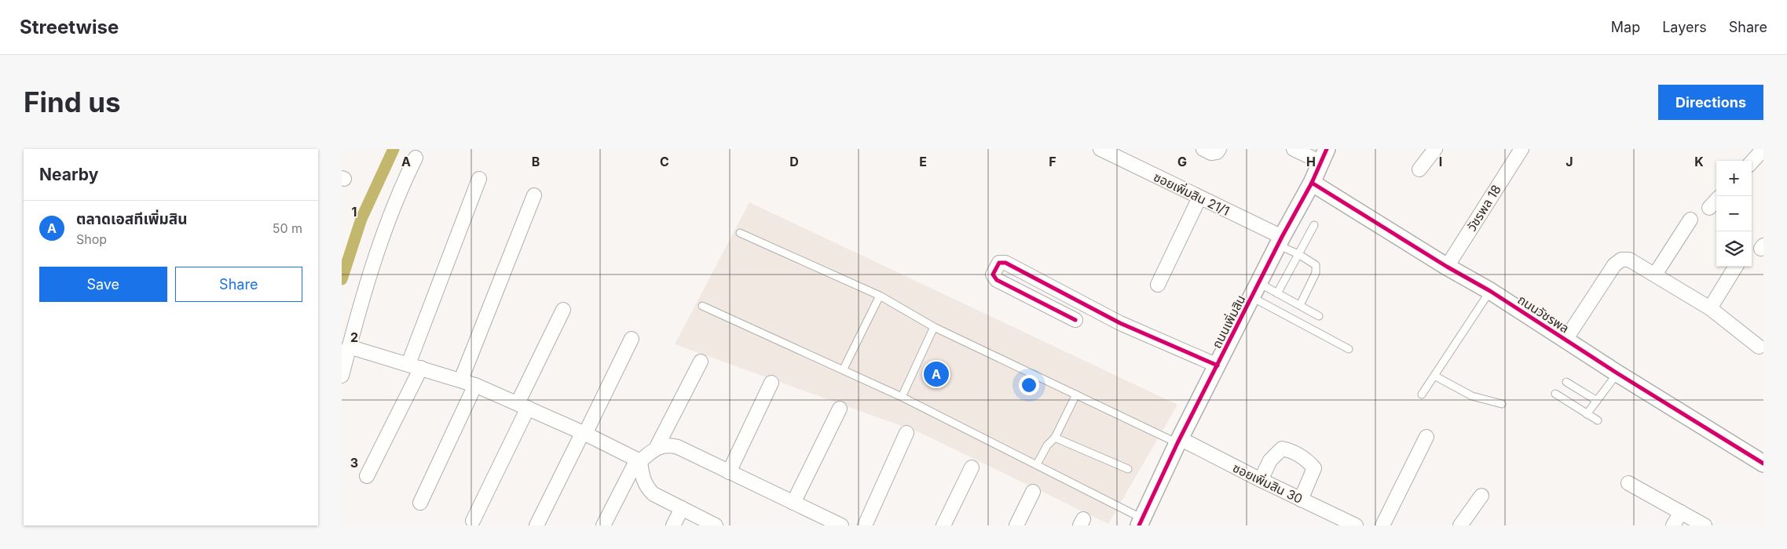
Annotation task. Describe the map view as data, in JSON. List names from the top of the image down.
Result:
{
  "streets": {
    "street": [
      "ซอยเพิ่มสิน 21/1",
      "วัชรพล 18",
      "ถนนวัชรพล",
      "ถนนเพิ่มสิน",
      "ซอยเพิ่มสิน 30"
    ]
  },
  "crossings": [
    ["ซอยเพิ่มสิน 21/1", "ถนนเพิ่มสิน"],
    ["วัชรพล 18", "ถนนวัชรพล"],
    ["ถนนวัชรพล", "ถนนเพิ่มสิน"],
    ["ถนนเพิ่มสิน", "ซอยเพิ่มสิน 30"]
  ],
  "page": {
    "header": "Streetwise",
    "nav": ["Map", "Layers", "Share"],
    "buttons": [
      "Directions",
      ["Save", "Share"]
    ],
    "title": "Find us",
    "heading": "Nearby",
    "map_buttons": ["+", "−"],
    "list": [
      {
        "mark": "A",
        "name": "ตลาดเอสทีเพิ่มสิน",
        "note": "Shop",
        "value": "50 m"
      }
    ],
    "pins": "A"
  },
  "grid": {
    "columns": [
      "A",
      "B",
      "C",
      "D",
      "E",
      "F",
      "G",
      "H",
      "I",
      "J",
      "K"
    ],
    "rows": ["1", "2", "3"]
  }
}
